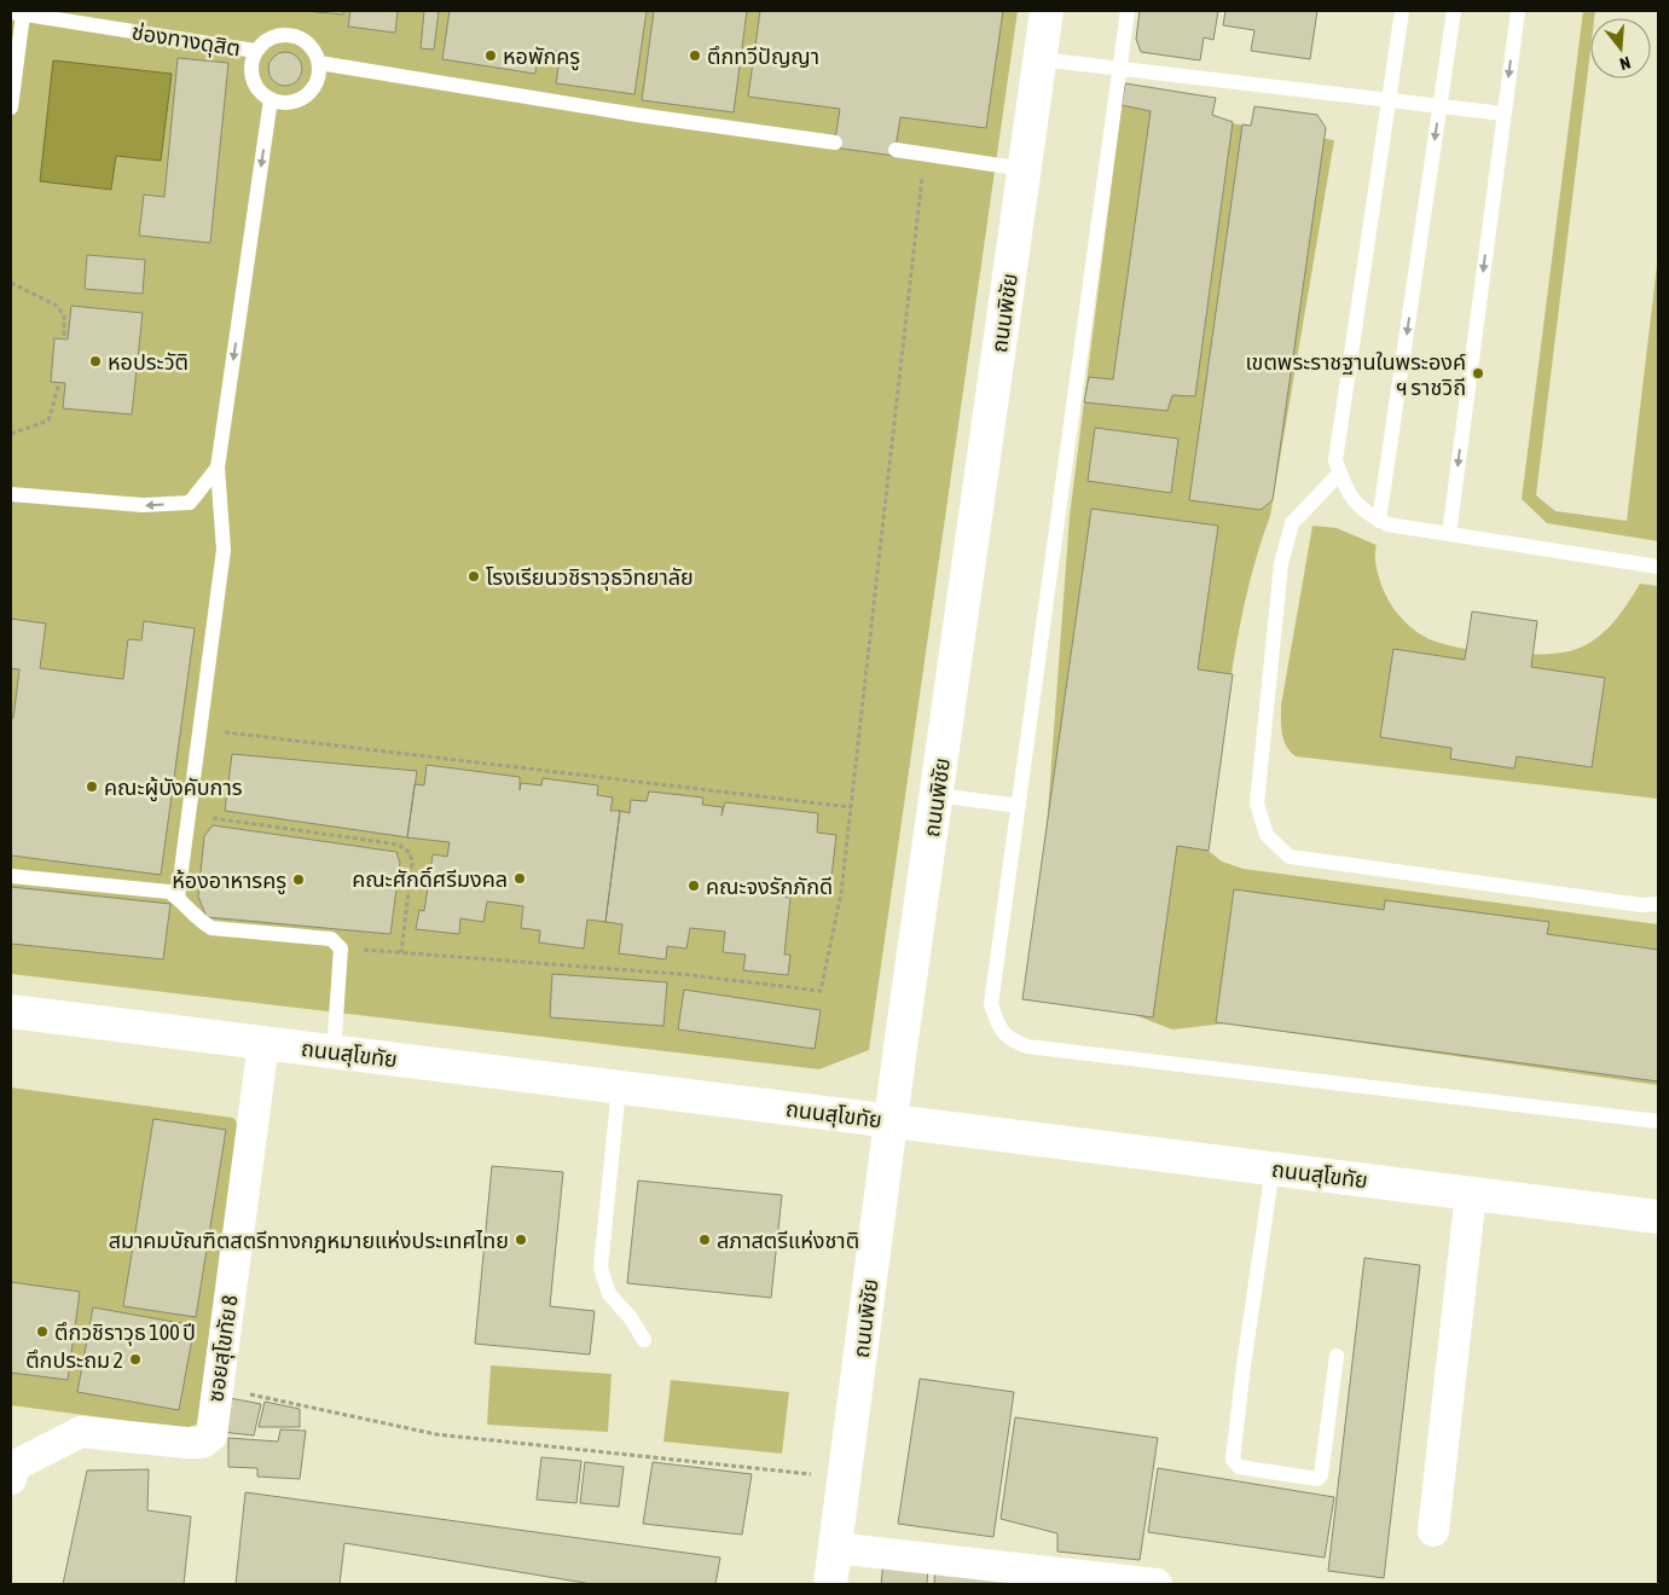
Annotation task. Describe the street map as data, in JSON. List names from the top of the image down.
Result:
{
  "streets": {
    "street": ["ถนนพิชัย", "ถนนสุโขทัย", "ซอยสุโขทัย 8"],
    "lane": ["ช่องทางดุสิต"]
  },
  "crossings": [
    ["ถนนพิชัย", "ถนนสุโขทัย"],
    ["ถนนสุโขทัย", "ซอยสุโขทัย 8"]
  ],
  "places": [
    "หอพักครู",
    "ตึกทวีปัญญา",
    "หอประวัติ",
    "เขตพระราชฐานในพระองค์ ฯ ราชวิถี",
    "โรงเรียนวชิราวุธวิทยาลัย",
    "คณะผู้บังคับการ",
    "คณะศักดิ์ศรีมงคล",
    "ห้องอาหารครู",
    "คณะจงรักภักดี",
    "สมาคมบัณฑิตสตรีทางกฎหมายแห่งประเทศไทย",
    "สภาสตรีแห่งชาติ",
    "ตึกวชิราวุธ 100 ปี",
    "ตึกประถม 2"
  ],
  "north": "bottom"
}
